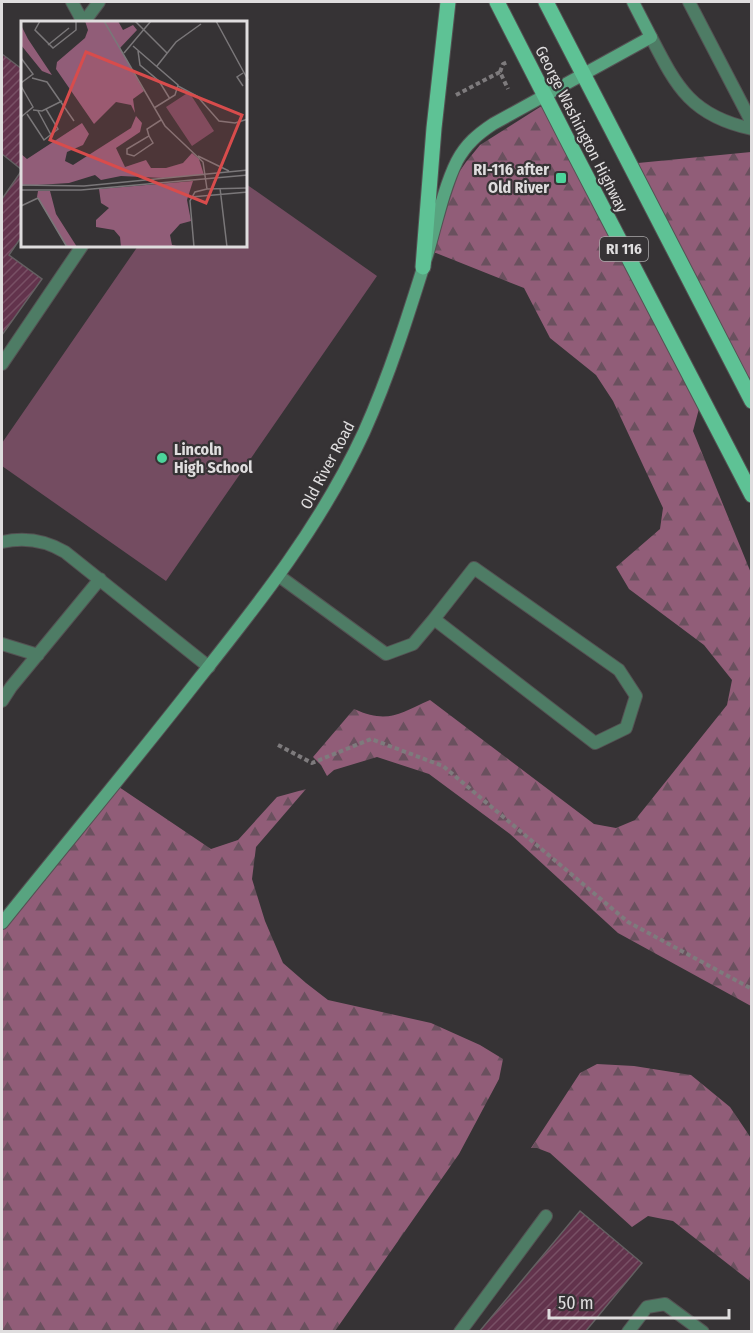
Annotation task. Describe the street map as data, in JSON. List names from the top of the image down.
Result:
{
  "streets": {
    "main road": ["George Washington Highway", "RI 116", "Old River Road"]
  },
  "crossings": [
    ["George Washington Highway", "Old River Road"]
  ],
  "places": {
    "transit": ["RI-116 after Old River"],
    "other": ["Lincoln High School"]
  },
  "scale_bar": "50 m"
}
